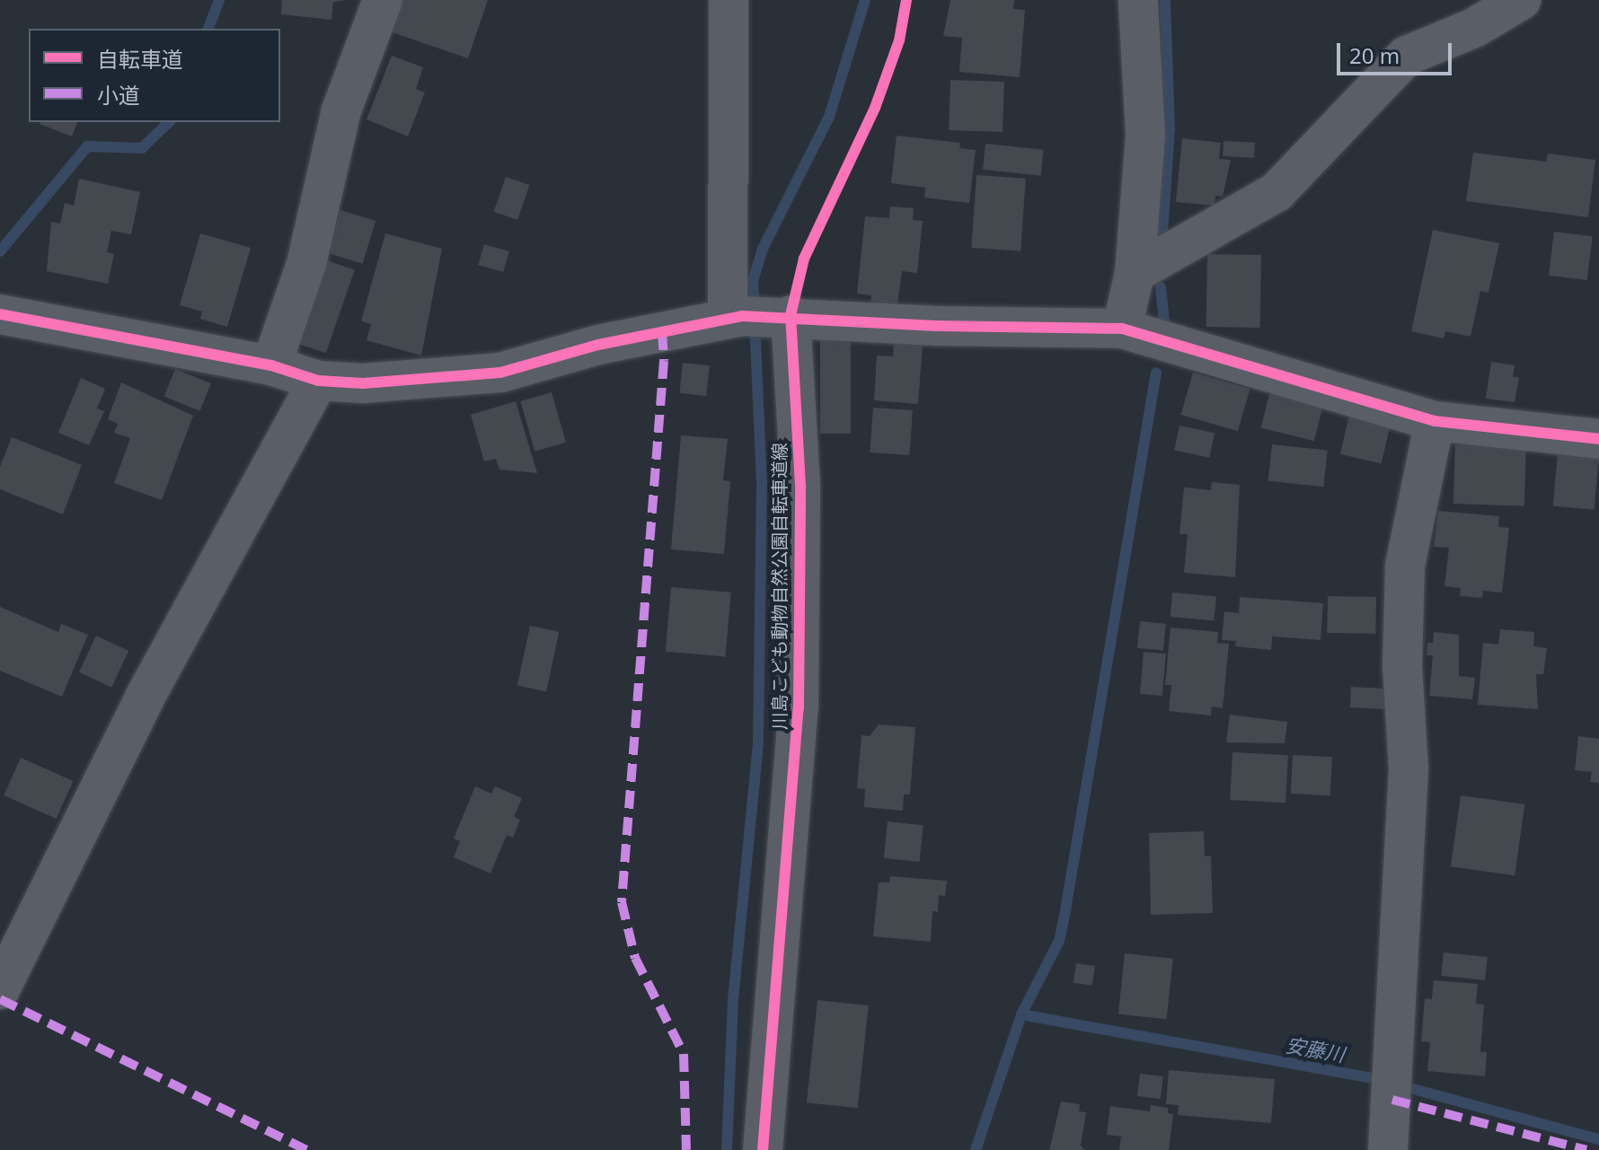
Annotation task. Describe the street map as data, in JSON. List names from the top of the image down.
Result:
{
  "streets": {
    "street": ["川島こども動物自然公園自転車道線"]
  },
  "water": ["安藤川"],
  "legend": ["自転車道", "小道"],
  "scale_bar": "20 m"
}
